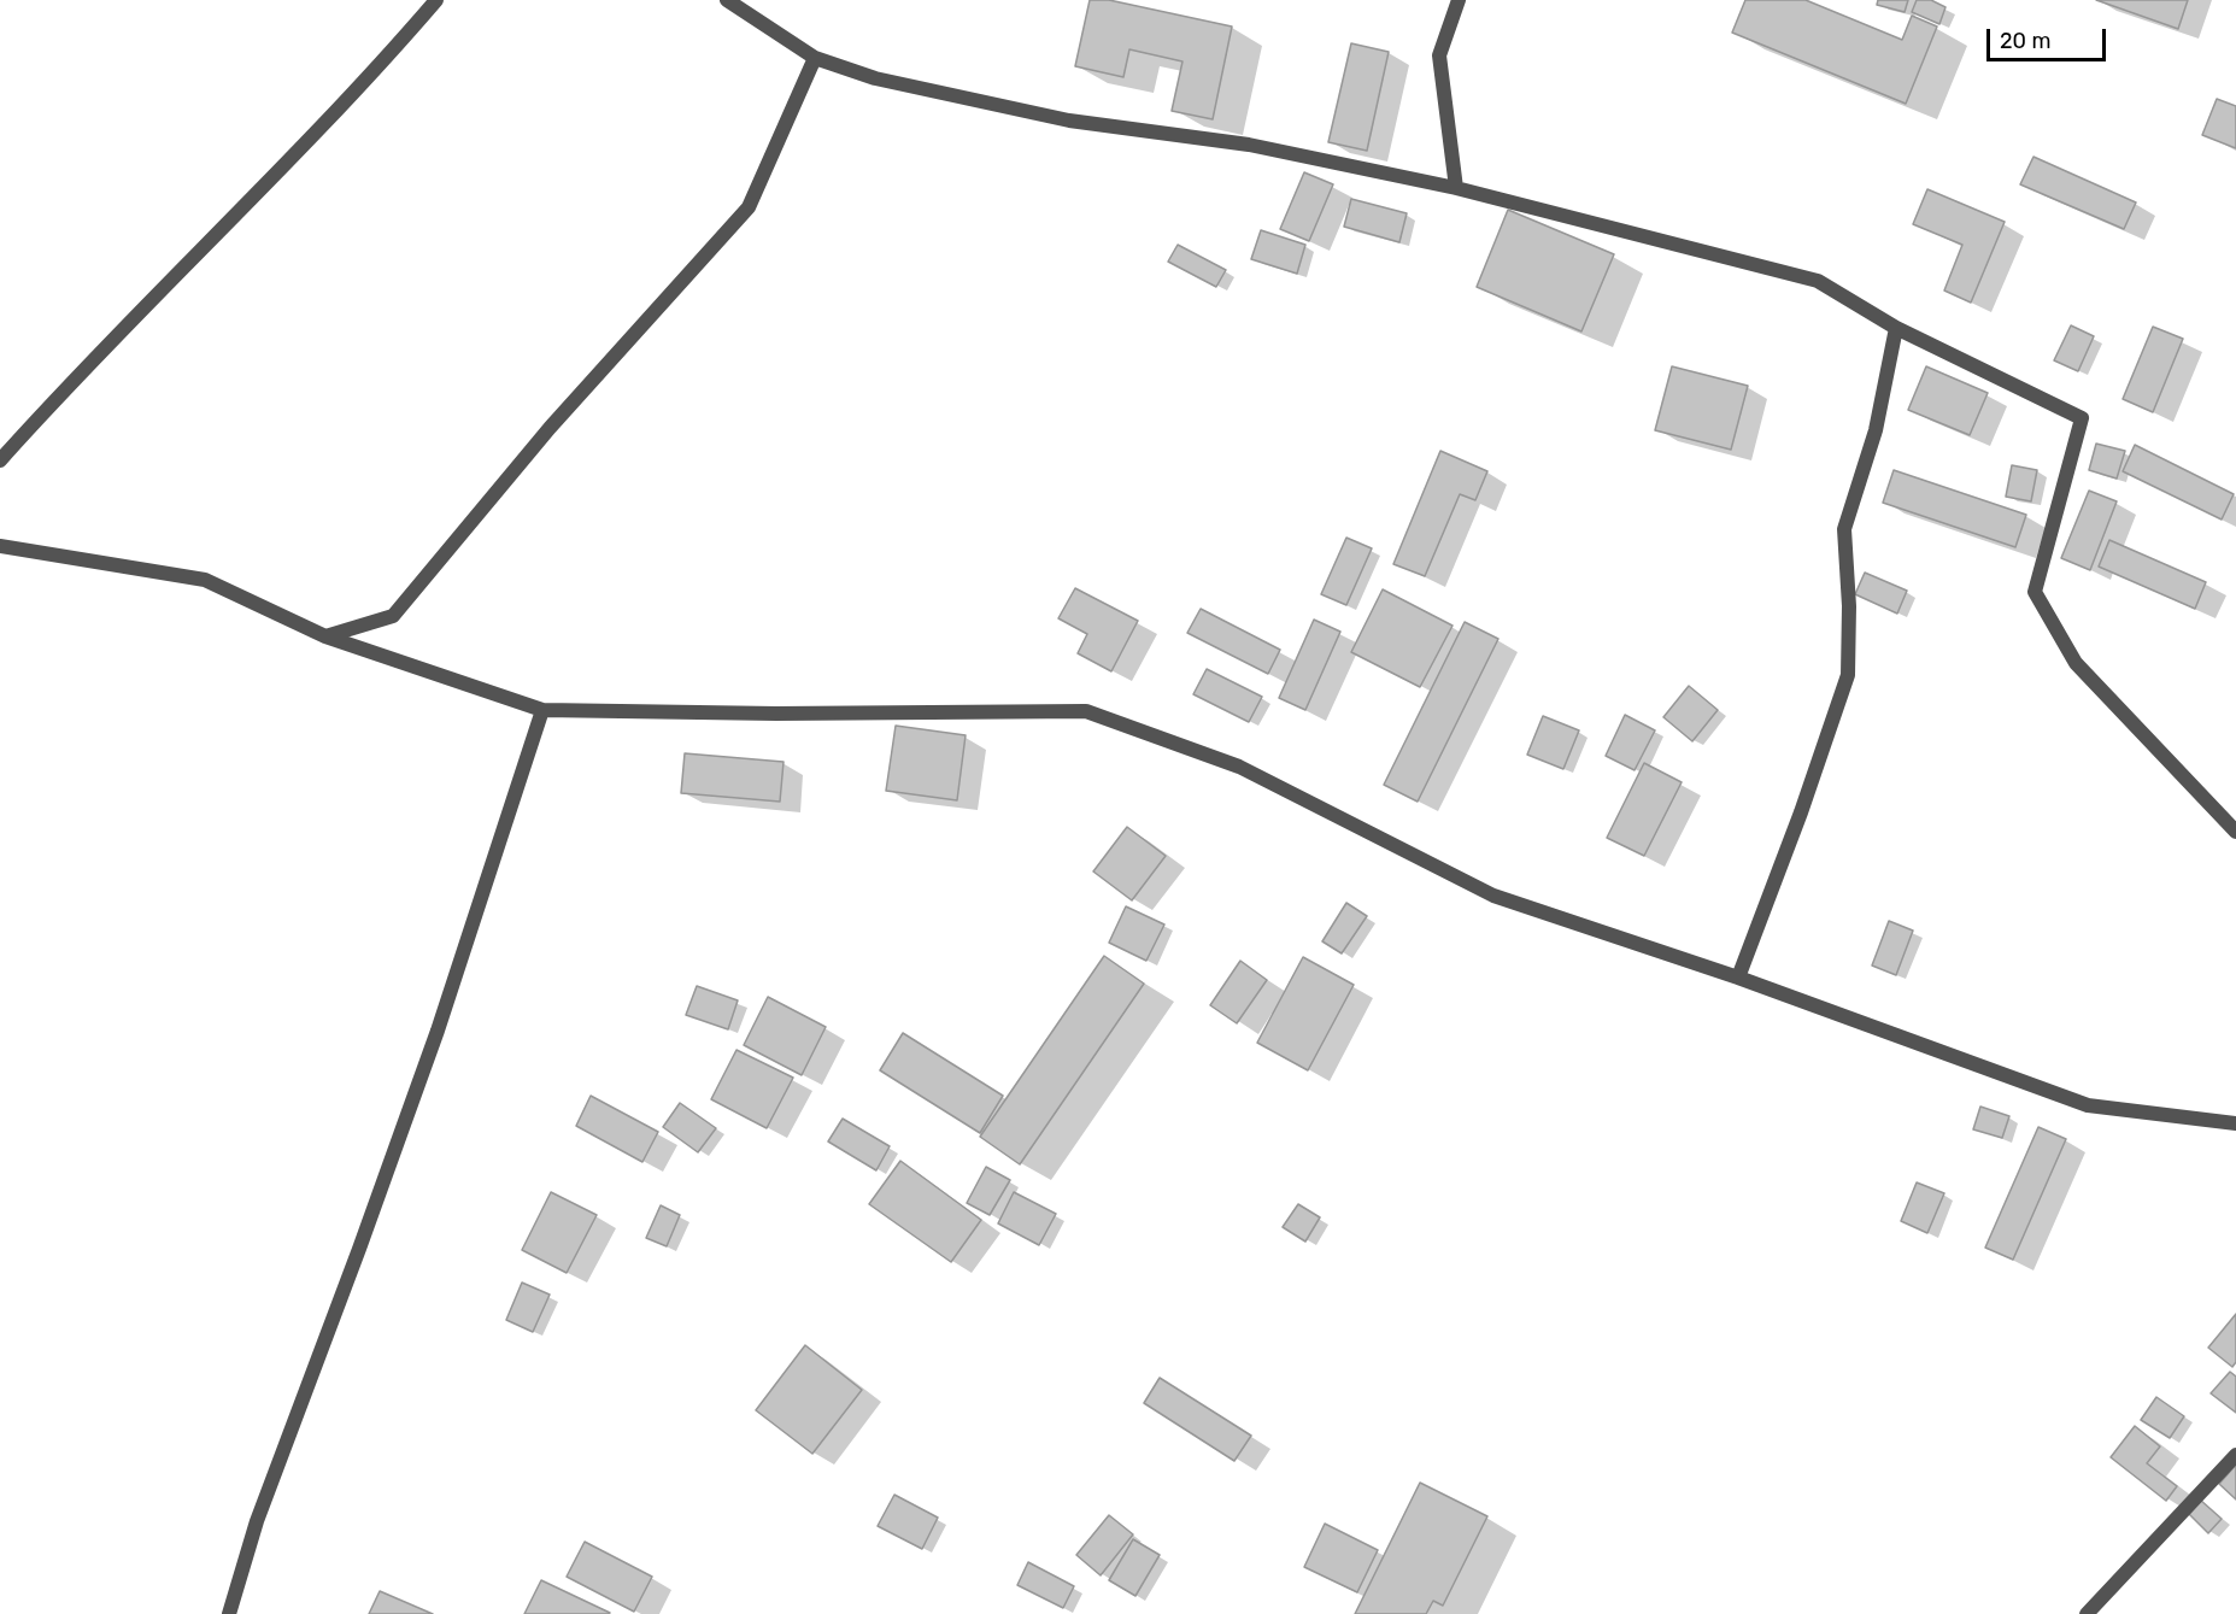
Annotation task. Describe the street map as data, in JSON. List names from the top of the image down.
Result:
{
  "scale_bar": "20 m"
}
